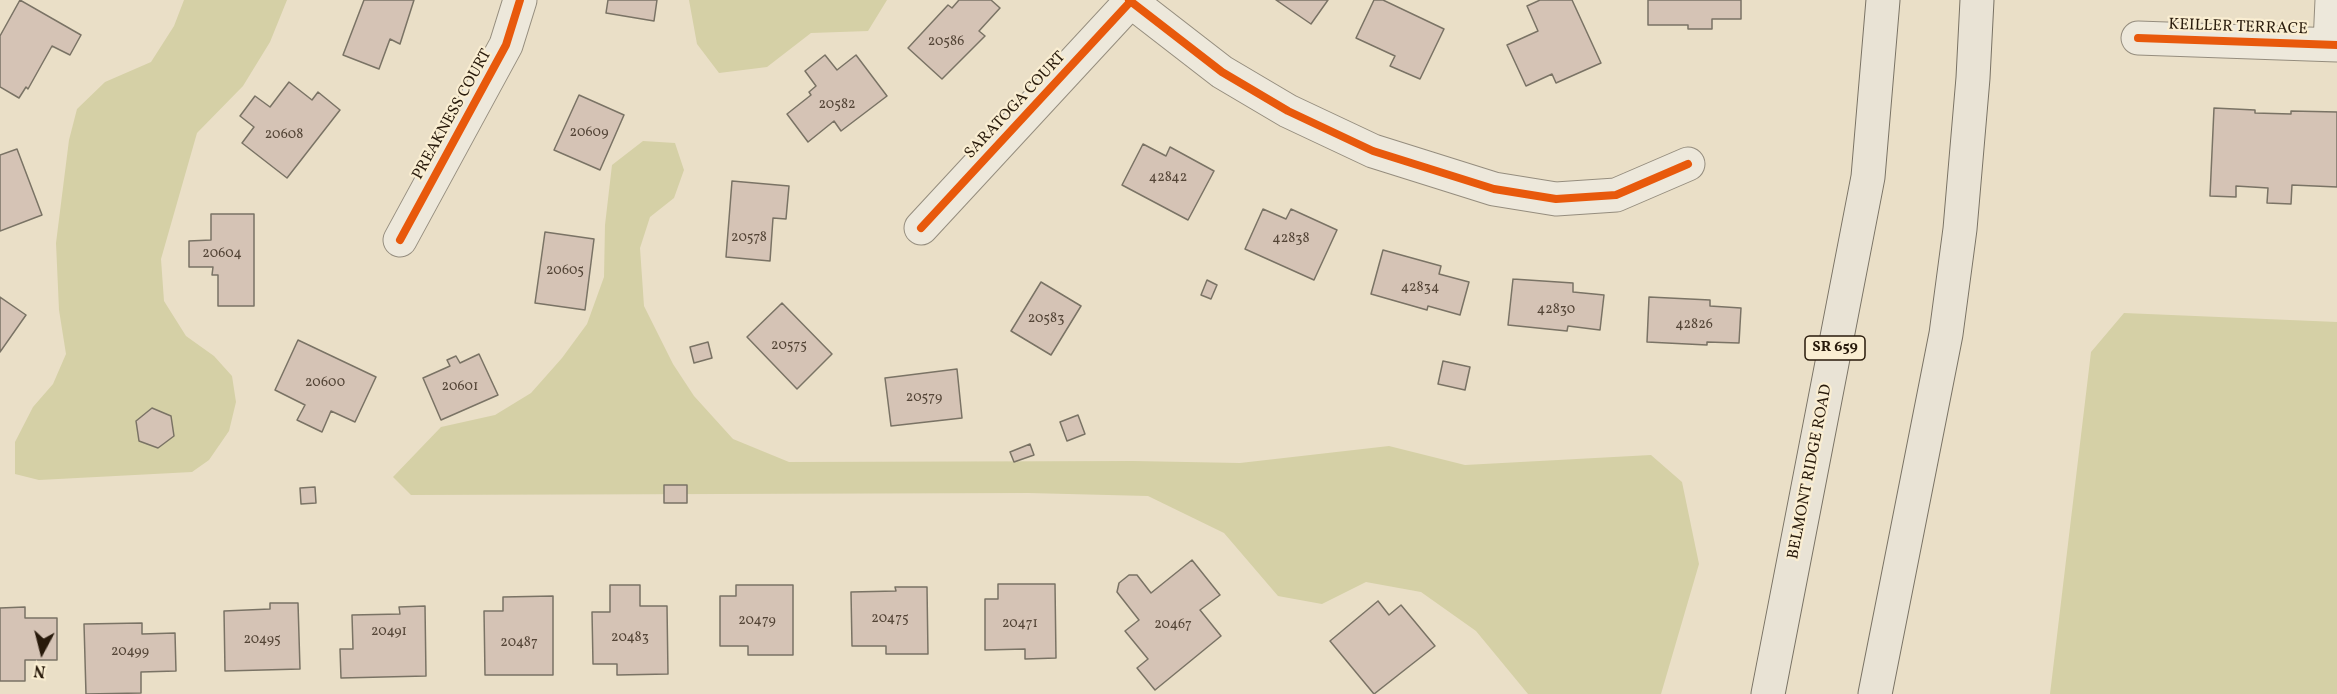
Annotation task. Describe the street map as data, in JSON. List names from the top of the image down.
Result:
{
  "streets": {
    "main road": ["SR 659", "BELMONT RIDGE ROAD"],
    "street": ["KEILLER TERRACE", "SARATOGA COURT", "PREAKNESS COURT"]
  },
  "house_numbers": [
    "20586",
    "20582",
    "20609",
    "20608",
    "42842",
    "20578",
    "42838",
    "20604",
    "20605",
    "42834",
    "42830",
    "20583",
    "42826",
    "20575",
    "20600",
    "20601",
    "20579",
    "20475",
    "20479",
    "20471",
    "20467",
    "20491",
    "20483",
    "20495",
    "20487",
    "20499"
  ],
  "north": "bottom"
}
